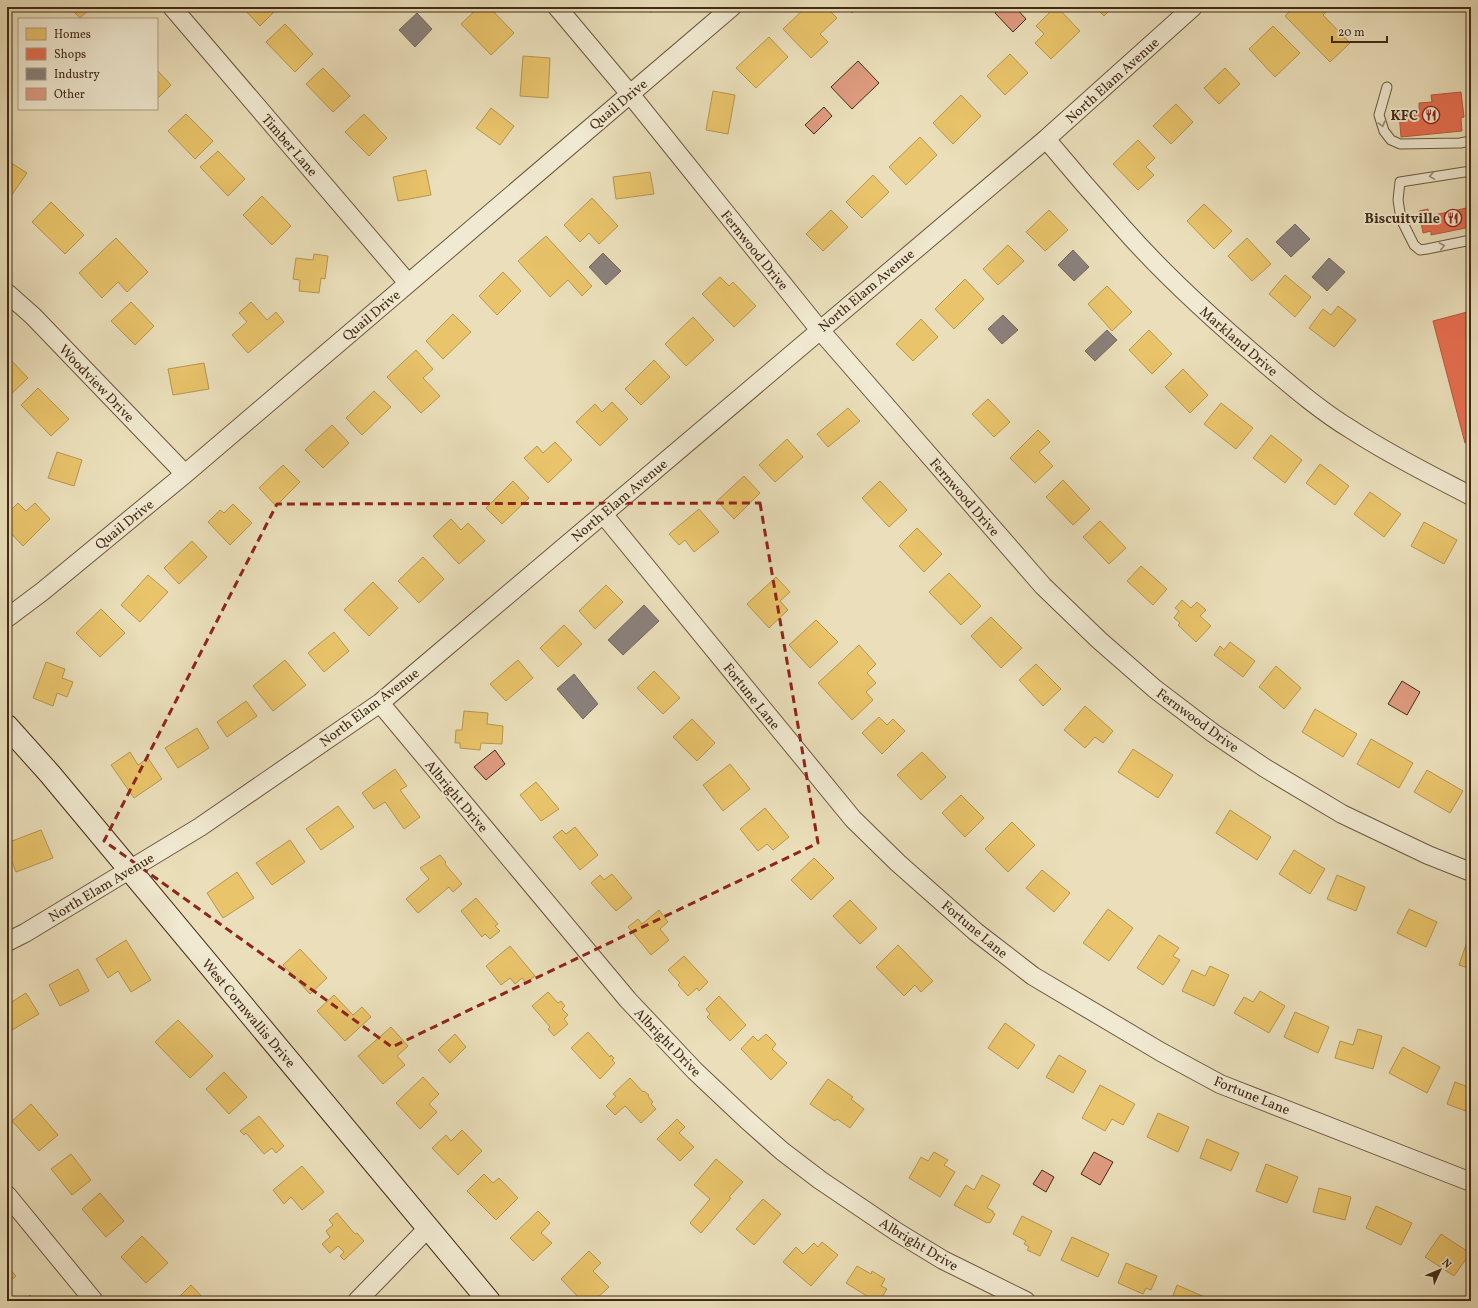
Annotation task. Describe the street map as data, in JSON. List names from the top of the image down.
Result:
{
  "streets": {
    "street": [
      "North Elam Avenue",
      "Quail Drive",
      "Timber Lane",
      "Fernwood Drive",
      "Markland Drive",
      "Woodview Drive",
      "Fortune Lane",
      "Albright Drive",
      "West Cornwallis Drive"
    ]
  },
  "crossings": [
    ["North Elam Avenue", "Fernwood Drive"],
    ["North Elam Avenue", "Markland Drive"],
    ["North Elam Avenue", "Fortune Lane"],
    ["North Elam Avenue", "Albright Drive"],
    ["North Elam Avenue", "West Cornwallis Drive"],
    ["Quail Drive", "Timber Lane"],
    ["Quail Drive", "Fernwood Drive"],
    ["Quail Drive", "Woodview Drive"]
  ],
  "places": {
    "restaurant": ["KFC", "Biscuitville"]
  },
  "legend": [
    "Homes",
    "Shops",
    "Industry",
    "Other"
  ],
  "scale_bar": "20 m",
  "north": "top right"
}
